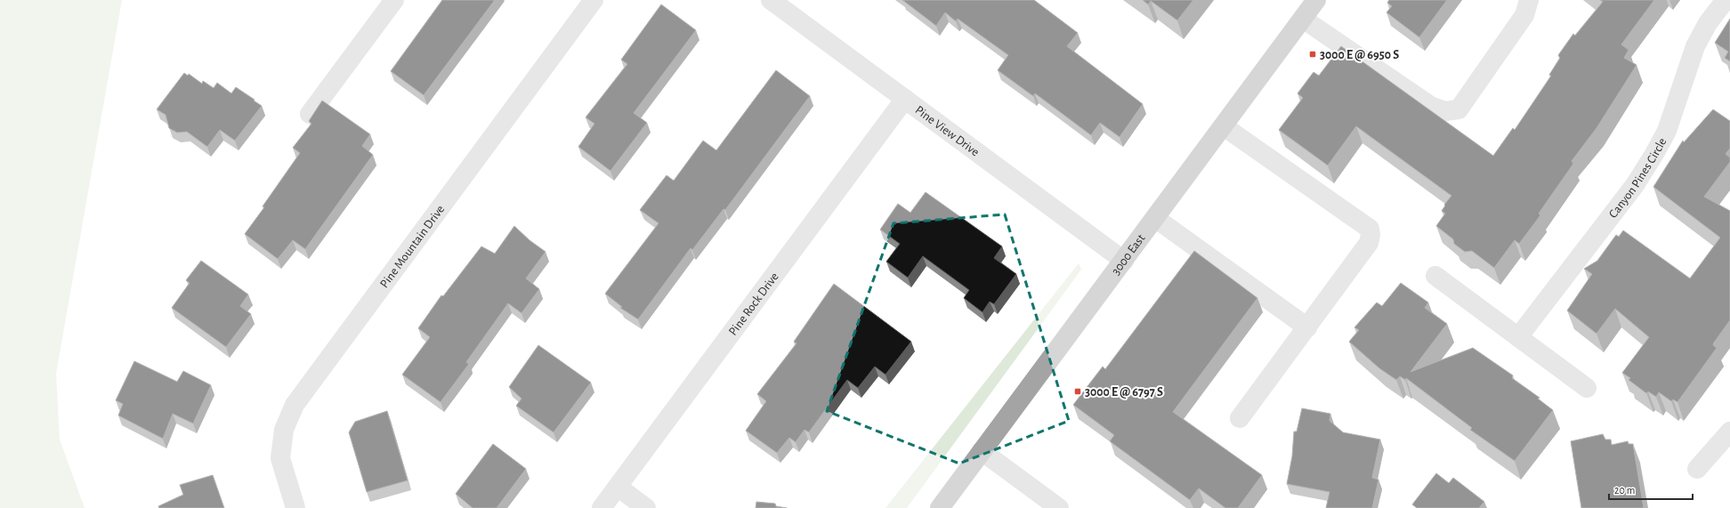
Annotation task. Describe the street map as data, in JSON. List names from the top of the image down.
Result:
{
  "streets": {
    "main road": ["3000 East"],
    "street": [
      "Pine View Drive",
      "Canyon Pines Circle",
      "Pine Mountain Drive",
      "Pine Rock Drive"
    ]
  },
  "crossings": [
    ["Pine View Drive", "3000 East"],
    ["Pine View Drive", "Pine Rock Drive"]
  ],
  "places": {
    "transit": ["3000 E @ 6950 S", "3000 E @ 6797 S"]
  },
  "scale_bar": "20 m"
}
